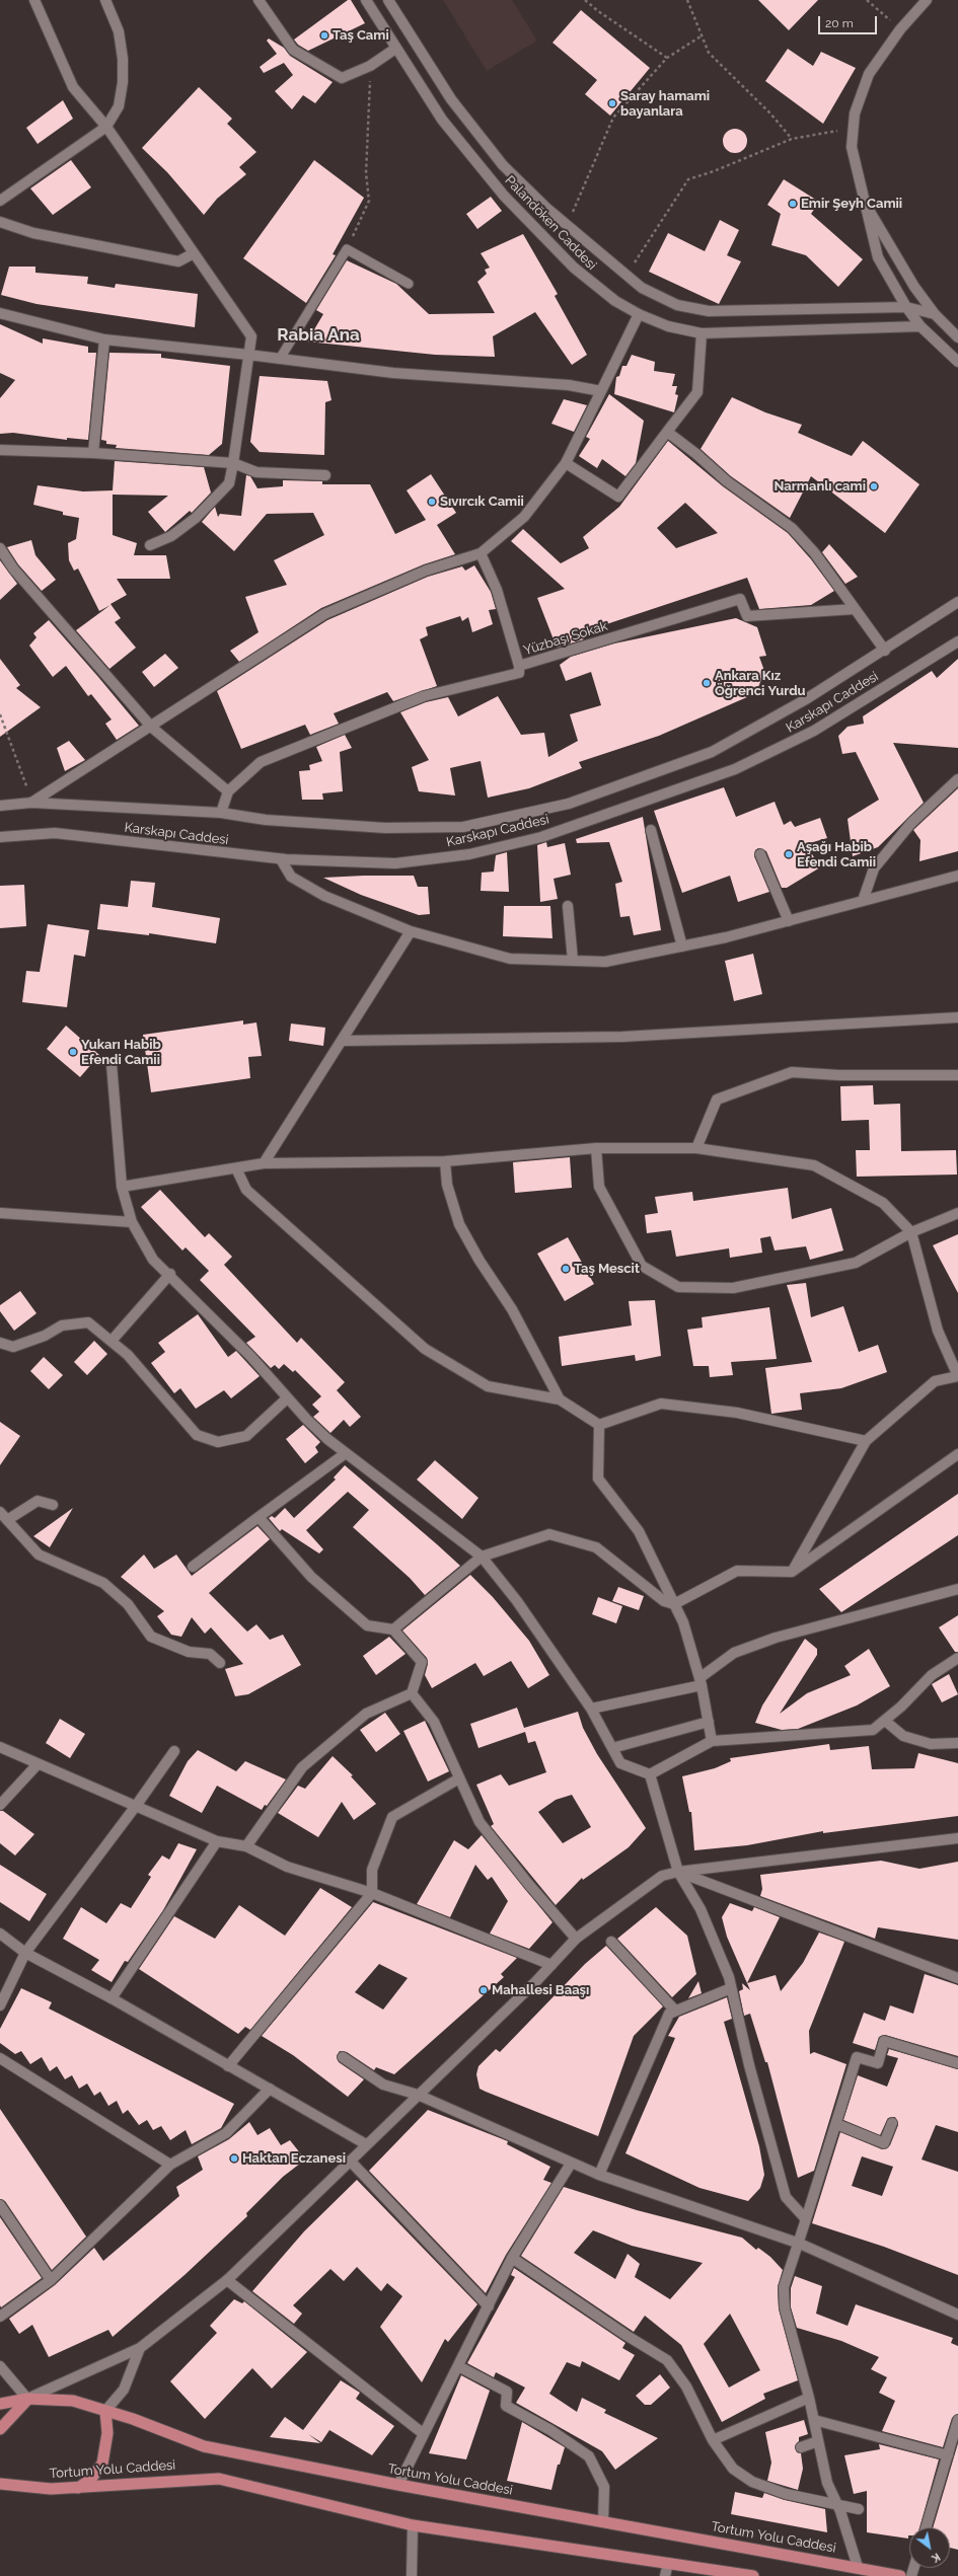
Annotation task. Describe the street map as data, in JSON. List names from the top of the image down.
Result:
{
  "streets": {
    "highway": ["Tortum Yolu Caddesi"],
    "street": ["Palandöken Caddesi", "Yüzbaşı Sokak", "Karskapı Caddesi"]
  },
  "districts": ["Rabia Ana"],
  "places": [
    "Taş Cami",
    "Saray hamami bayanlara",
    "Emir Şeyh Camii",
    "Narmanlı cami",
    "Sıvırcık Camii",
    "Ankara Kız Öğrenci Yurdu",
    "Aşağı Habib Efendi Camii",
    "Yukarı Habib Efendi Camii",
    "Taş Mescit",
    "Mahallesi Baaşı",
    "Haktan Eczanesi"
  ],
  "scale_bar": "20 m",
  "north": "bottom right"
}
